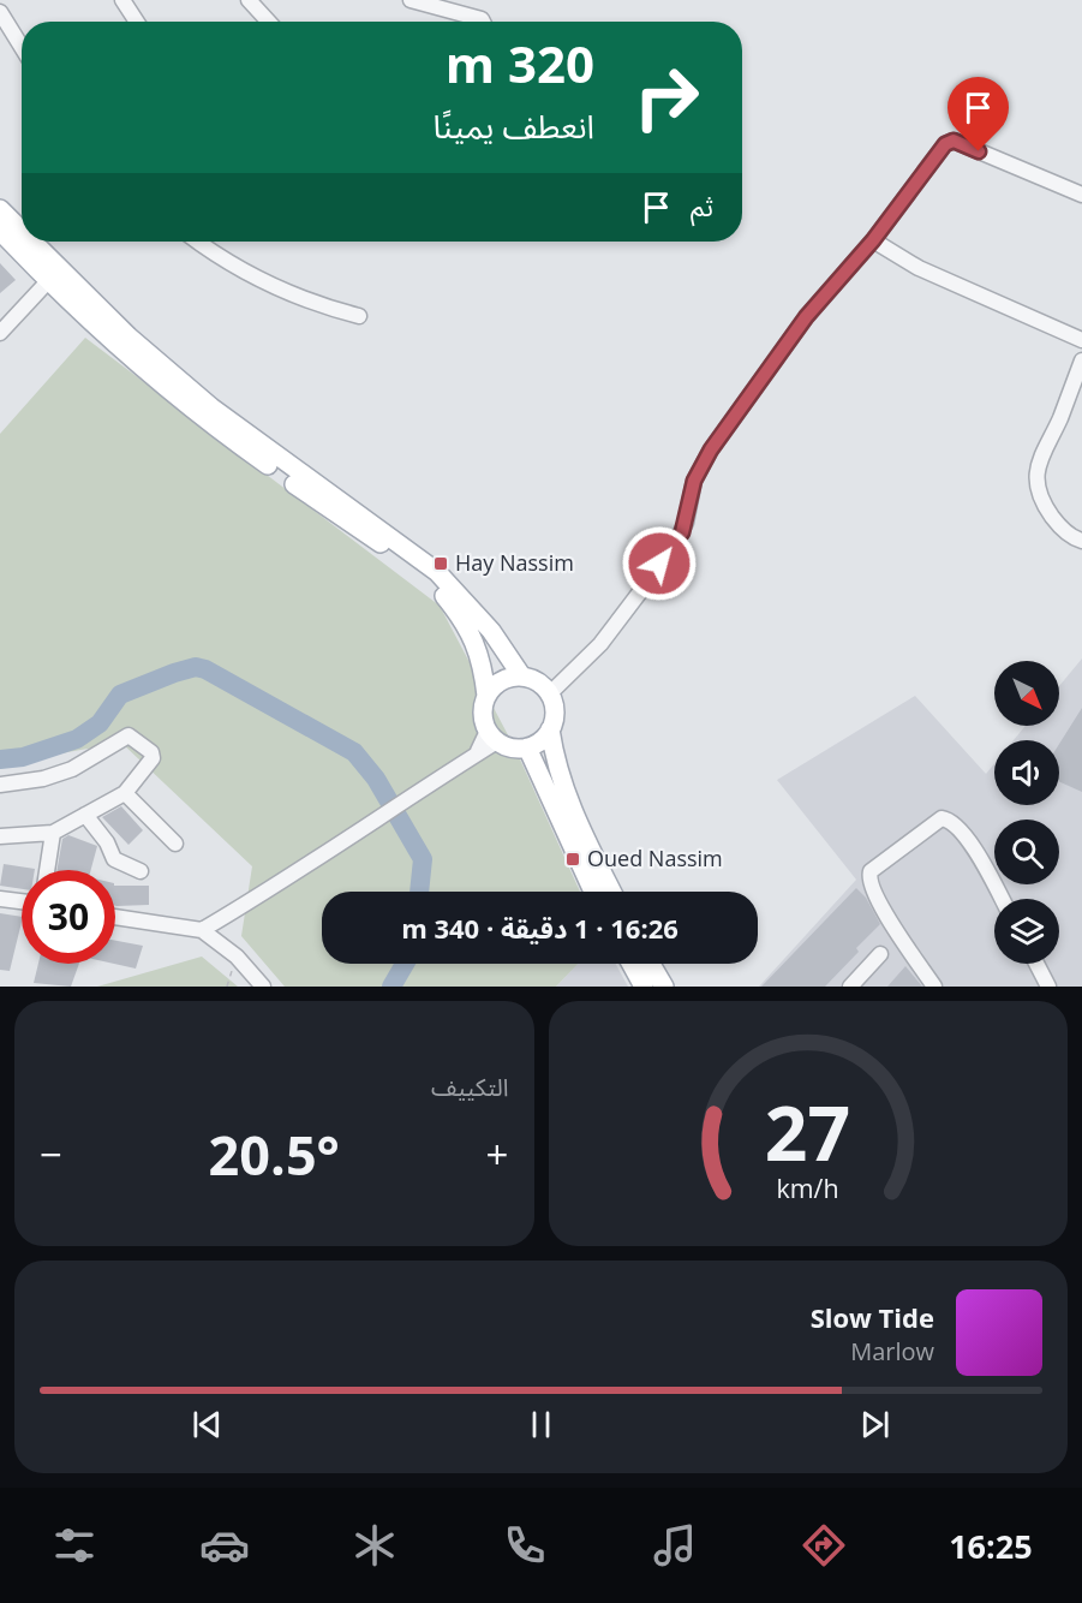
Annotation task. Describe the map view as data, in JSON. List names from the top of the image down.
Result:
{
  "places": {
    "transit": ["Hay Nassim", "Oued Nassim"]
  },
  "north": "bottom right",
  "page": {
    "turn": ["320 m", "انعطف يمينًا"],
    "then": "ثم",
    "limit": "30",
    "trip": "16:26 · 1 دقيقة · 340 m",
    "tile": "التكييف",
    "heat": ["−", "20.5°", "+"],
    "song": ["Slow Tide", "Marlow"],
    "tabs": "16:25",
    "gauge": ["27", "km/h"]
  }
}
